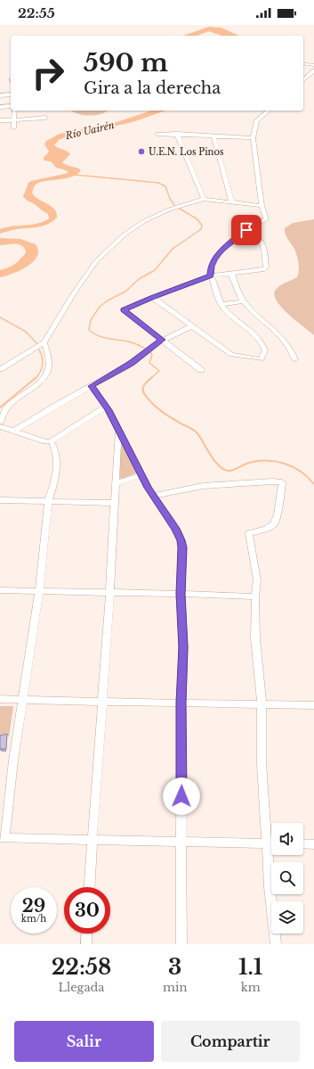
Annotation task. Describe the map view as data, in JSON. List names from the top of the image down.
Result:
{
  "water": ["Río Uairén"],
  "places": ["U.E.N. Los Pinos"],
  "page": {
    "status": "22:55",
    "turn": ["590 m", "Gira a la derecha"],
    "speed": "29 km/h",
    "limit": "30",
    "eta": [
      "22:58",
      "Llegada",
      "3",
      "min",
      "1.1",
      "km"
    ],
    "buttons": ["Salir", "Compartir"]
  }
}
